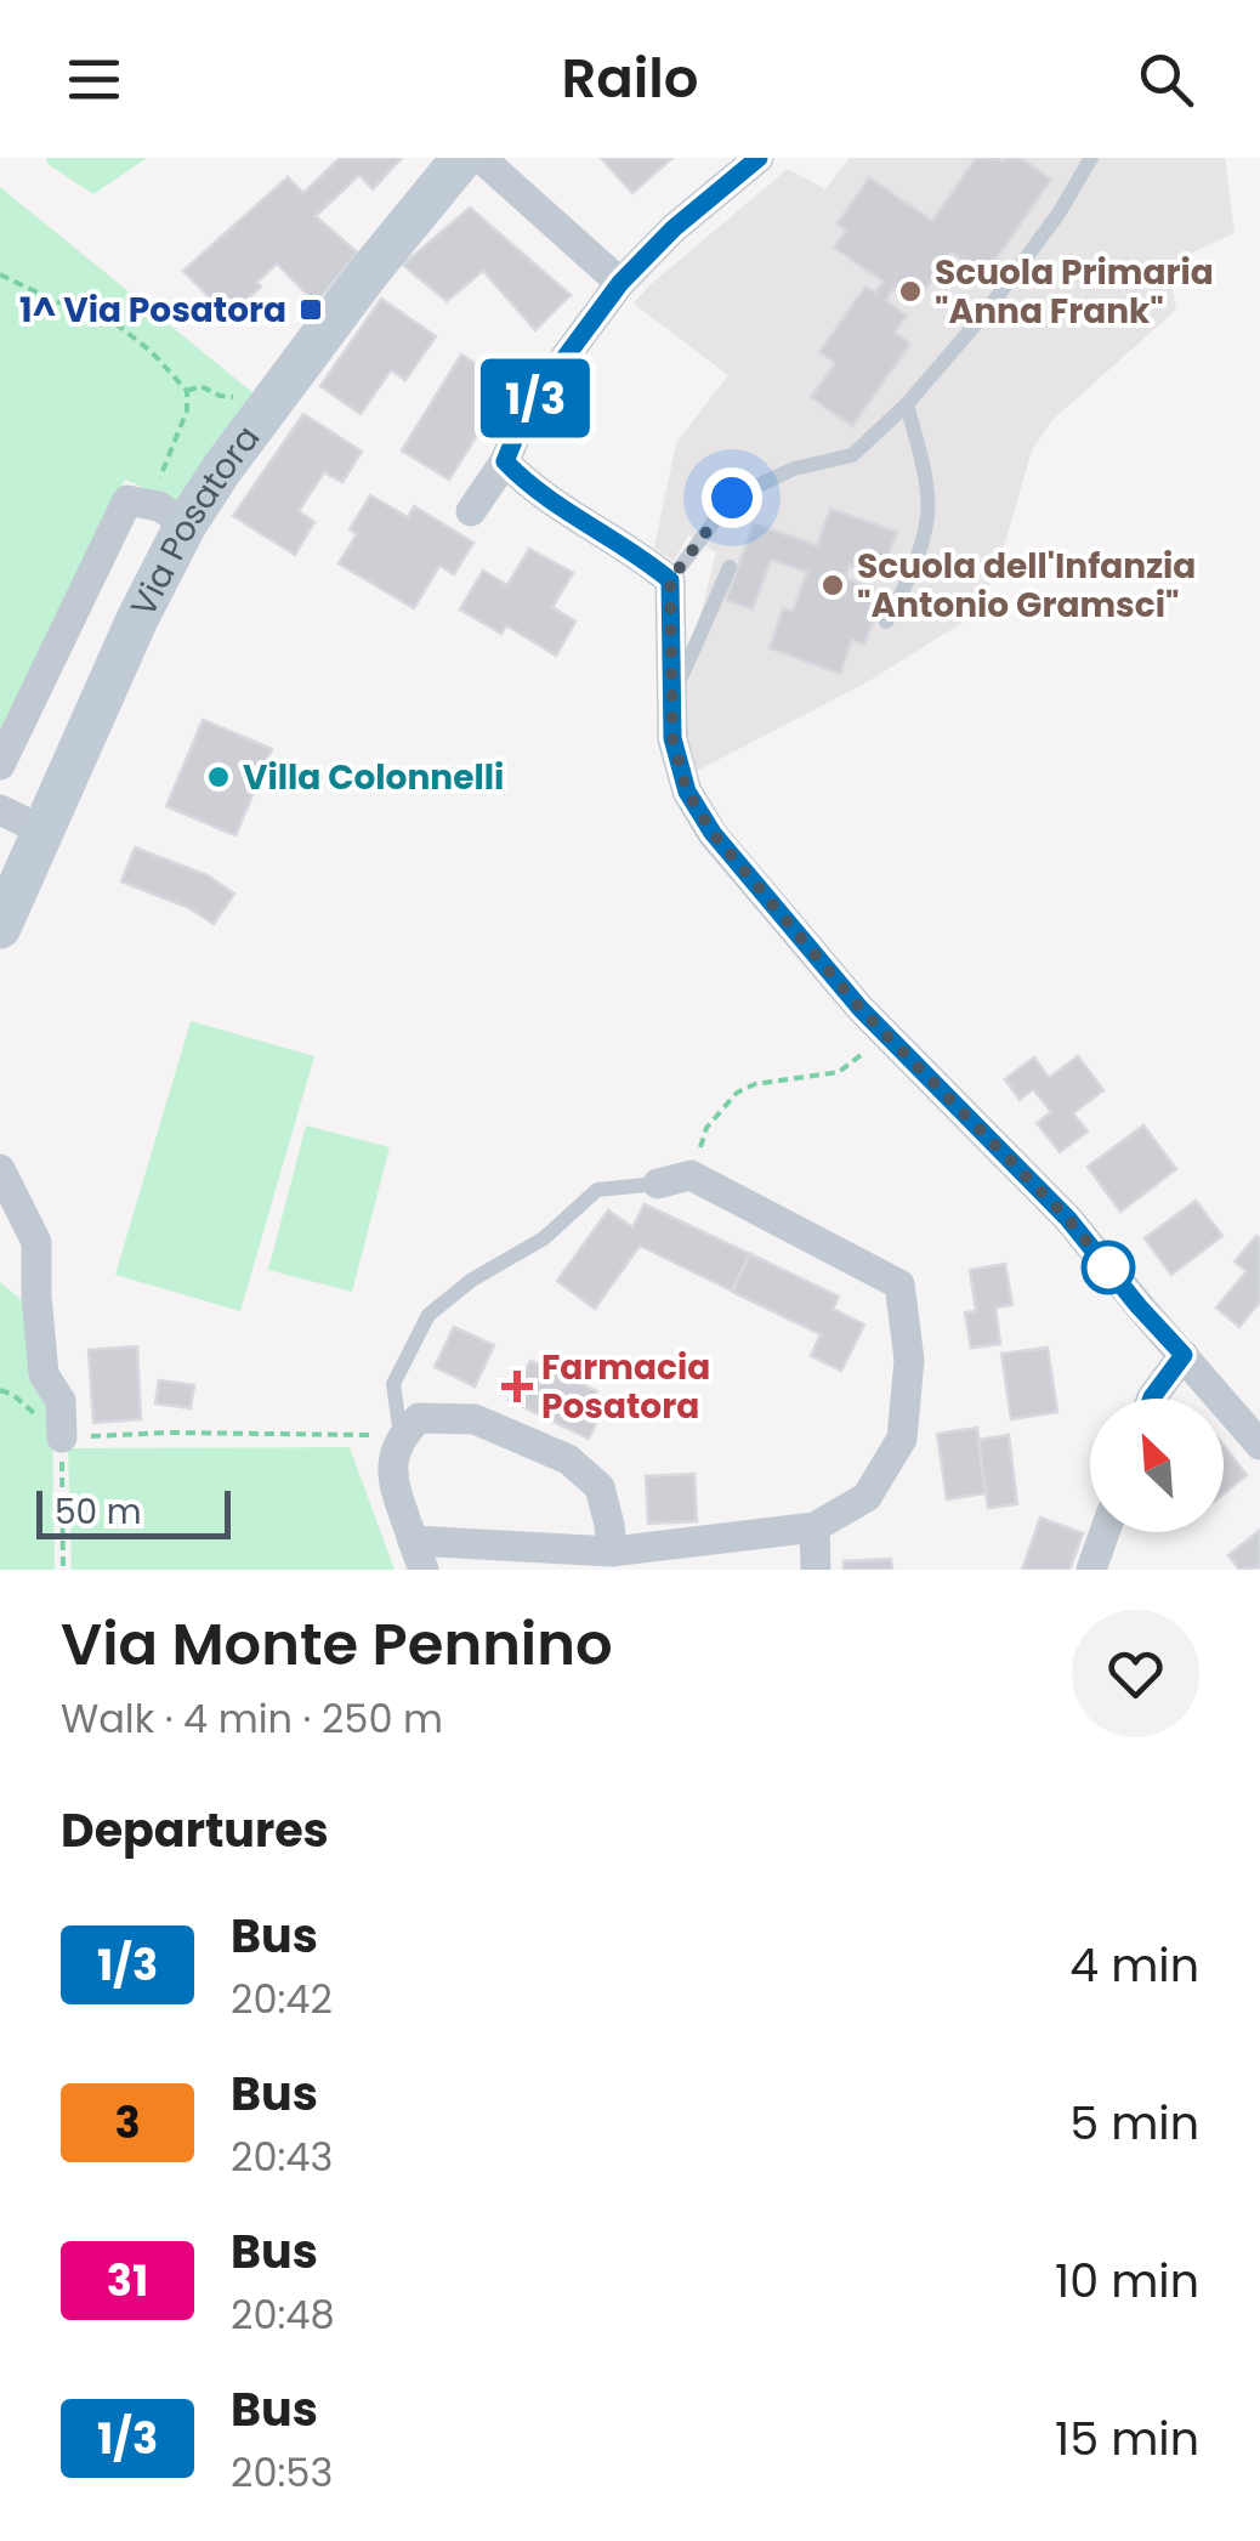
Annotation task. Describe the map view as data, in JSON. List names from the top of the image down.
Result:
{
  "streets": {
    "street": ["Via Posatora"]
  },
  "places": {
    "other": ["Scuola Primaria \"Anna Frank\"", "Scuola dell'Infanzia \"Antonio Gramsci\"", "Villa Colonnelli"],
    "transit": ["1^ Via Posatora"],
    "health": ["Farmacia Posatora"]
  },
  "lines": ["bus line 1/3"],
  "scale_bar": "50 m",
  "north": "top left",
  "page": {
    "header": "Railo",
    "on_map": "1/3",
    "scale": "50 m",
    "heading": [
      ["Via Monte Pennino", "Walk · 4 min · 250 m"],
      "Departures"
    ],
    "list": [
      {
        "mark": "1/3",
        "name": "Bus",
        "note": "20:42",
        "value": "4 min"
      },
      {
        "mark": "3",
        "name": "Bus",
        "note": "20:43",
        "value": "5 min"
      },
      {
        "mark": "31",
        "name": "Bus",
        "note": "20:48",
        "value": "10 min"
      },
      {
        "mark": "1/3",
        "name": "Bus",
        "note": "20:53",
        "value": "15 min"
      }
    ]
  }
}
